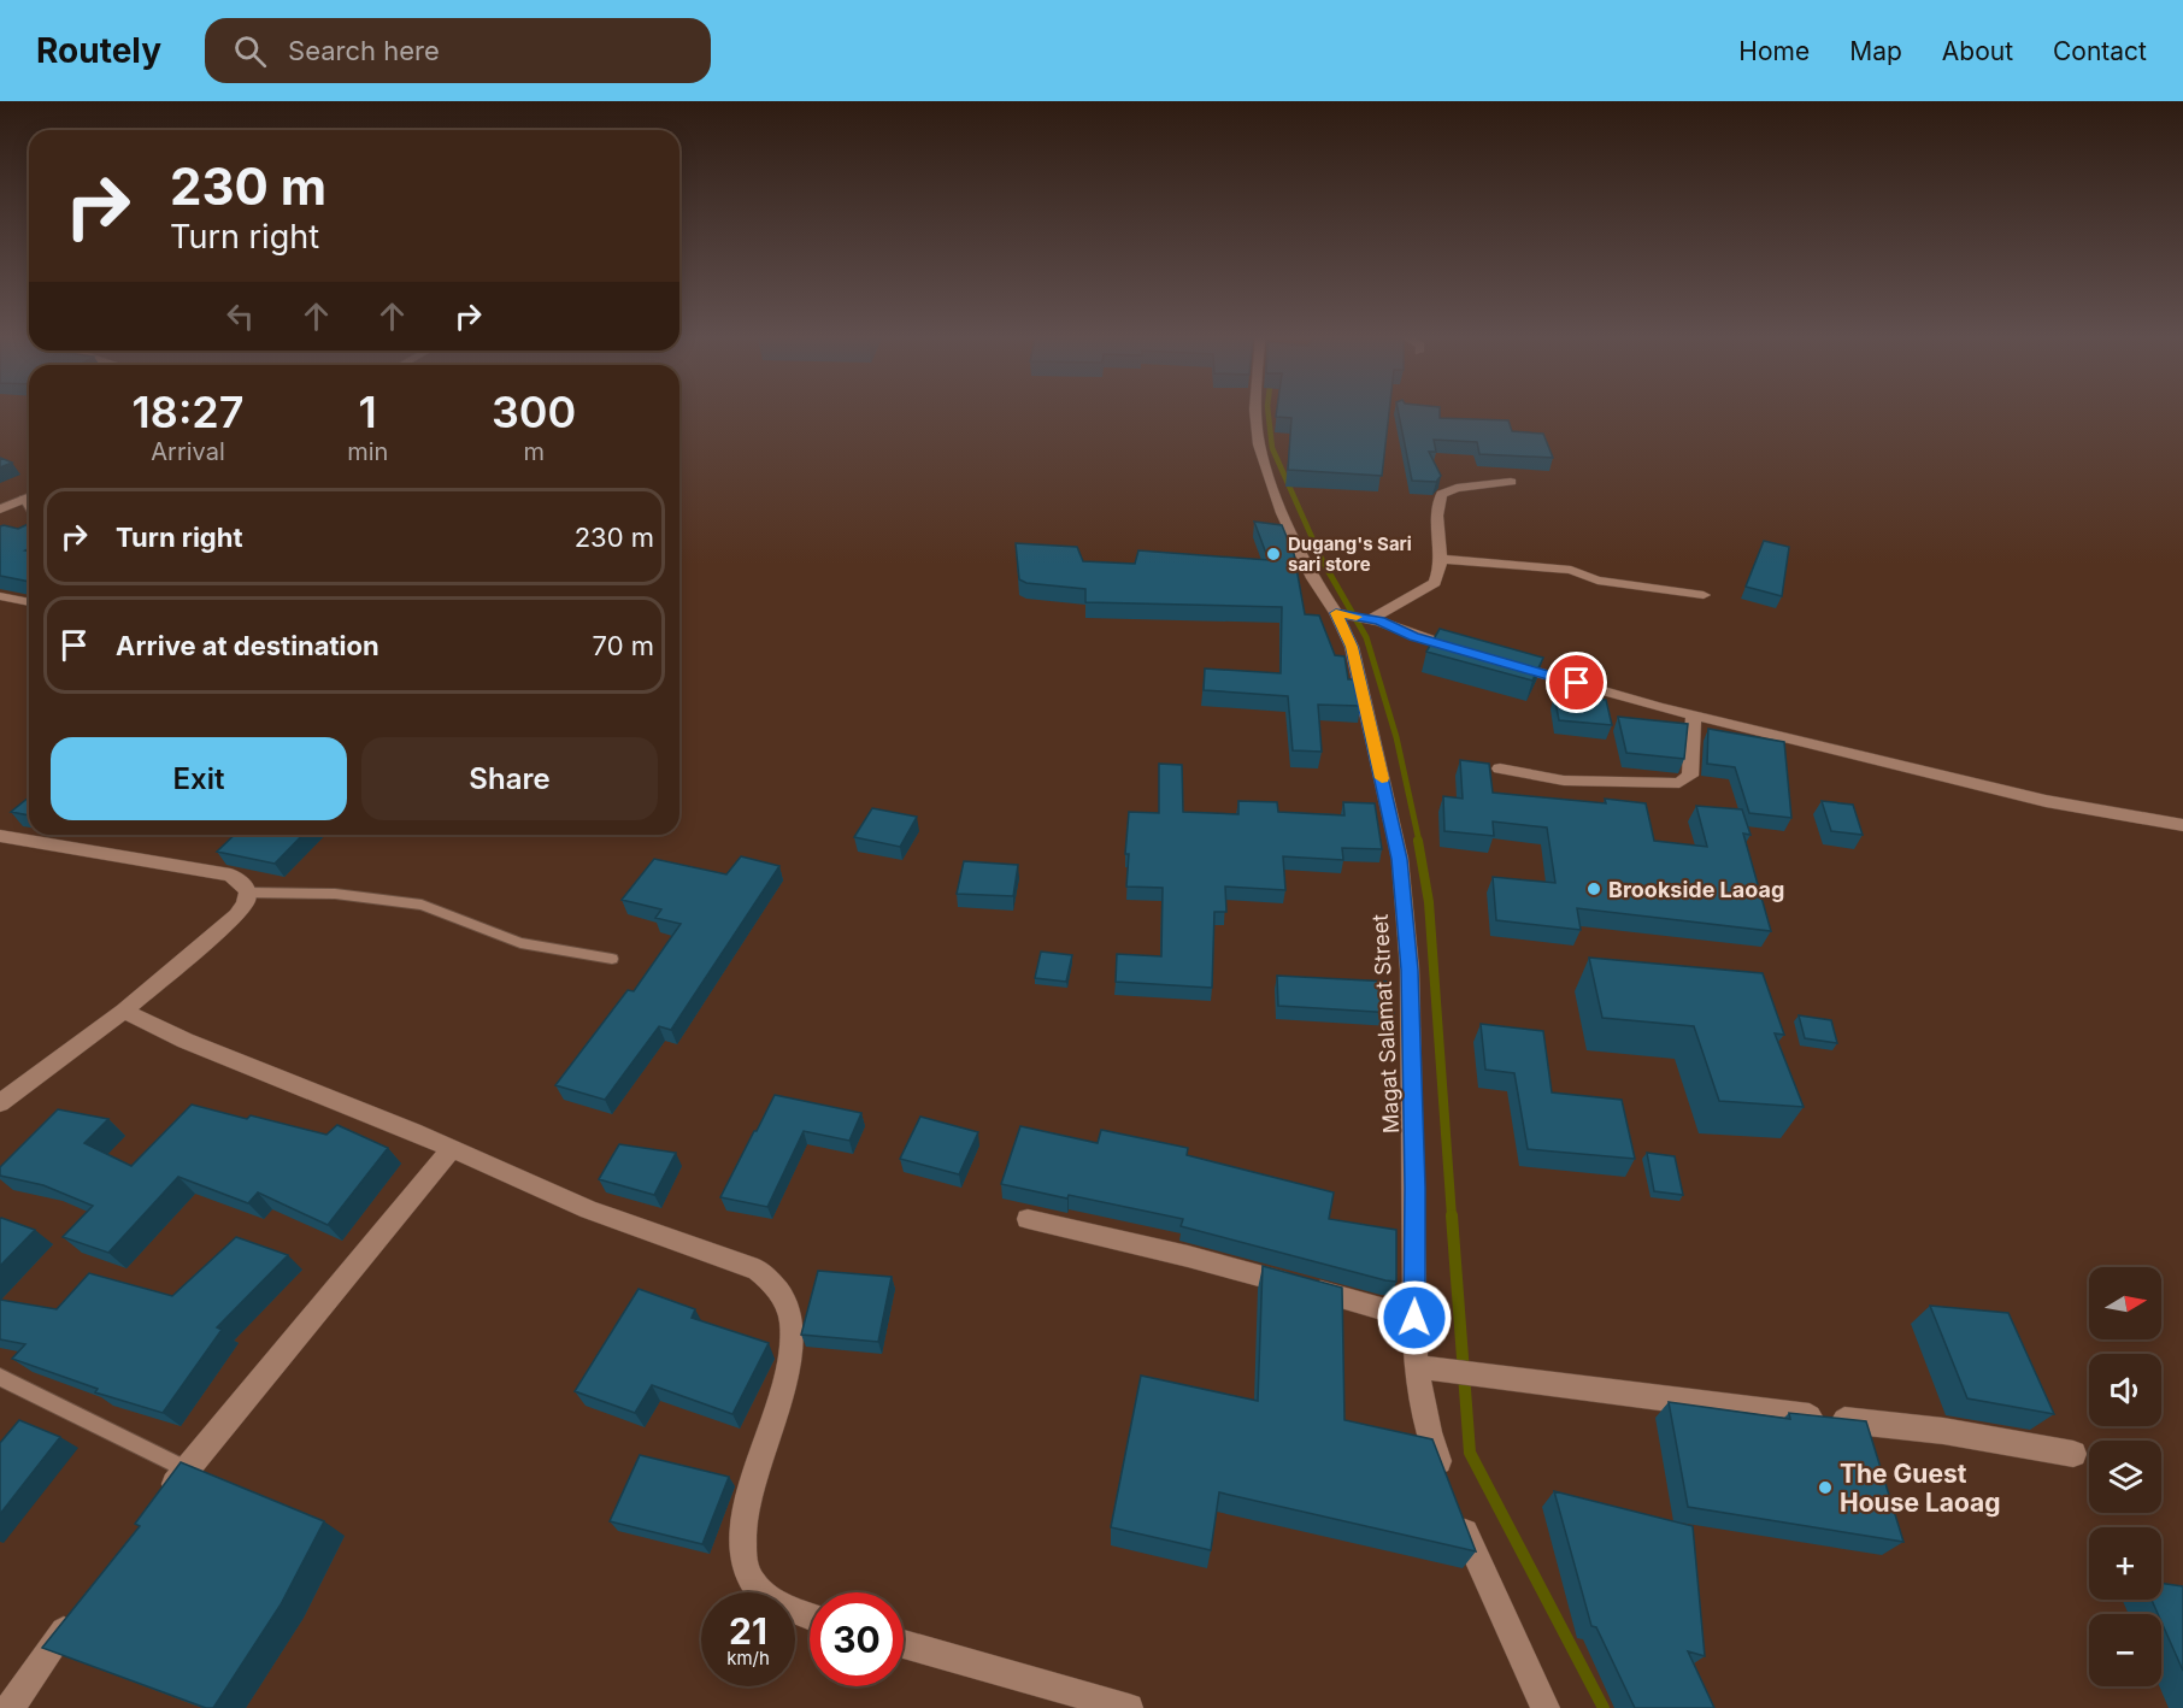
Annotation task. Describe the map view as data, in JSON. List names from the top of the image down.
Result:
{
  "streets": {
    "street": ["Magat Salamat Street"]
  },
  "places": ["Dugang's Sari sari store", "Brookside Laoag", "The Guest House Laoag"],
  "north": "right",
  "page": {
    "header": "Routely",
    "search": "Search here",
    "nav": [
      "Home",
      "Map",
      "About",
      "Contact"
    ],
    "turn": ["230 m", "Turn right"],
    "eta": [
      "18:27",
      "Arrival",
      "1",
      "min",
      "300",
      "m"
    ],
    "list": [
      {
        "name": "Turn right",
        "value": "230 m"
      },
      {
        "name": "Arrive at destination",
        "value": "70 m"
      }
    ],
    "buttons": ["Exit", "Share"],
    "map_buttons": ["+", "−"],
    "speed": "21 km/h",
    "limit": "30"
  }
}
